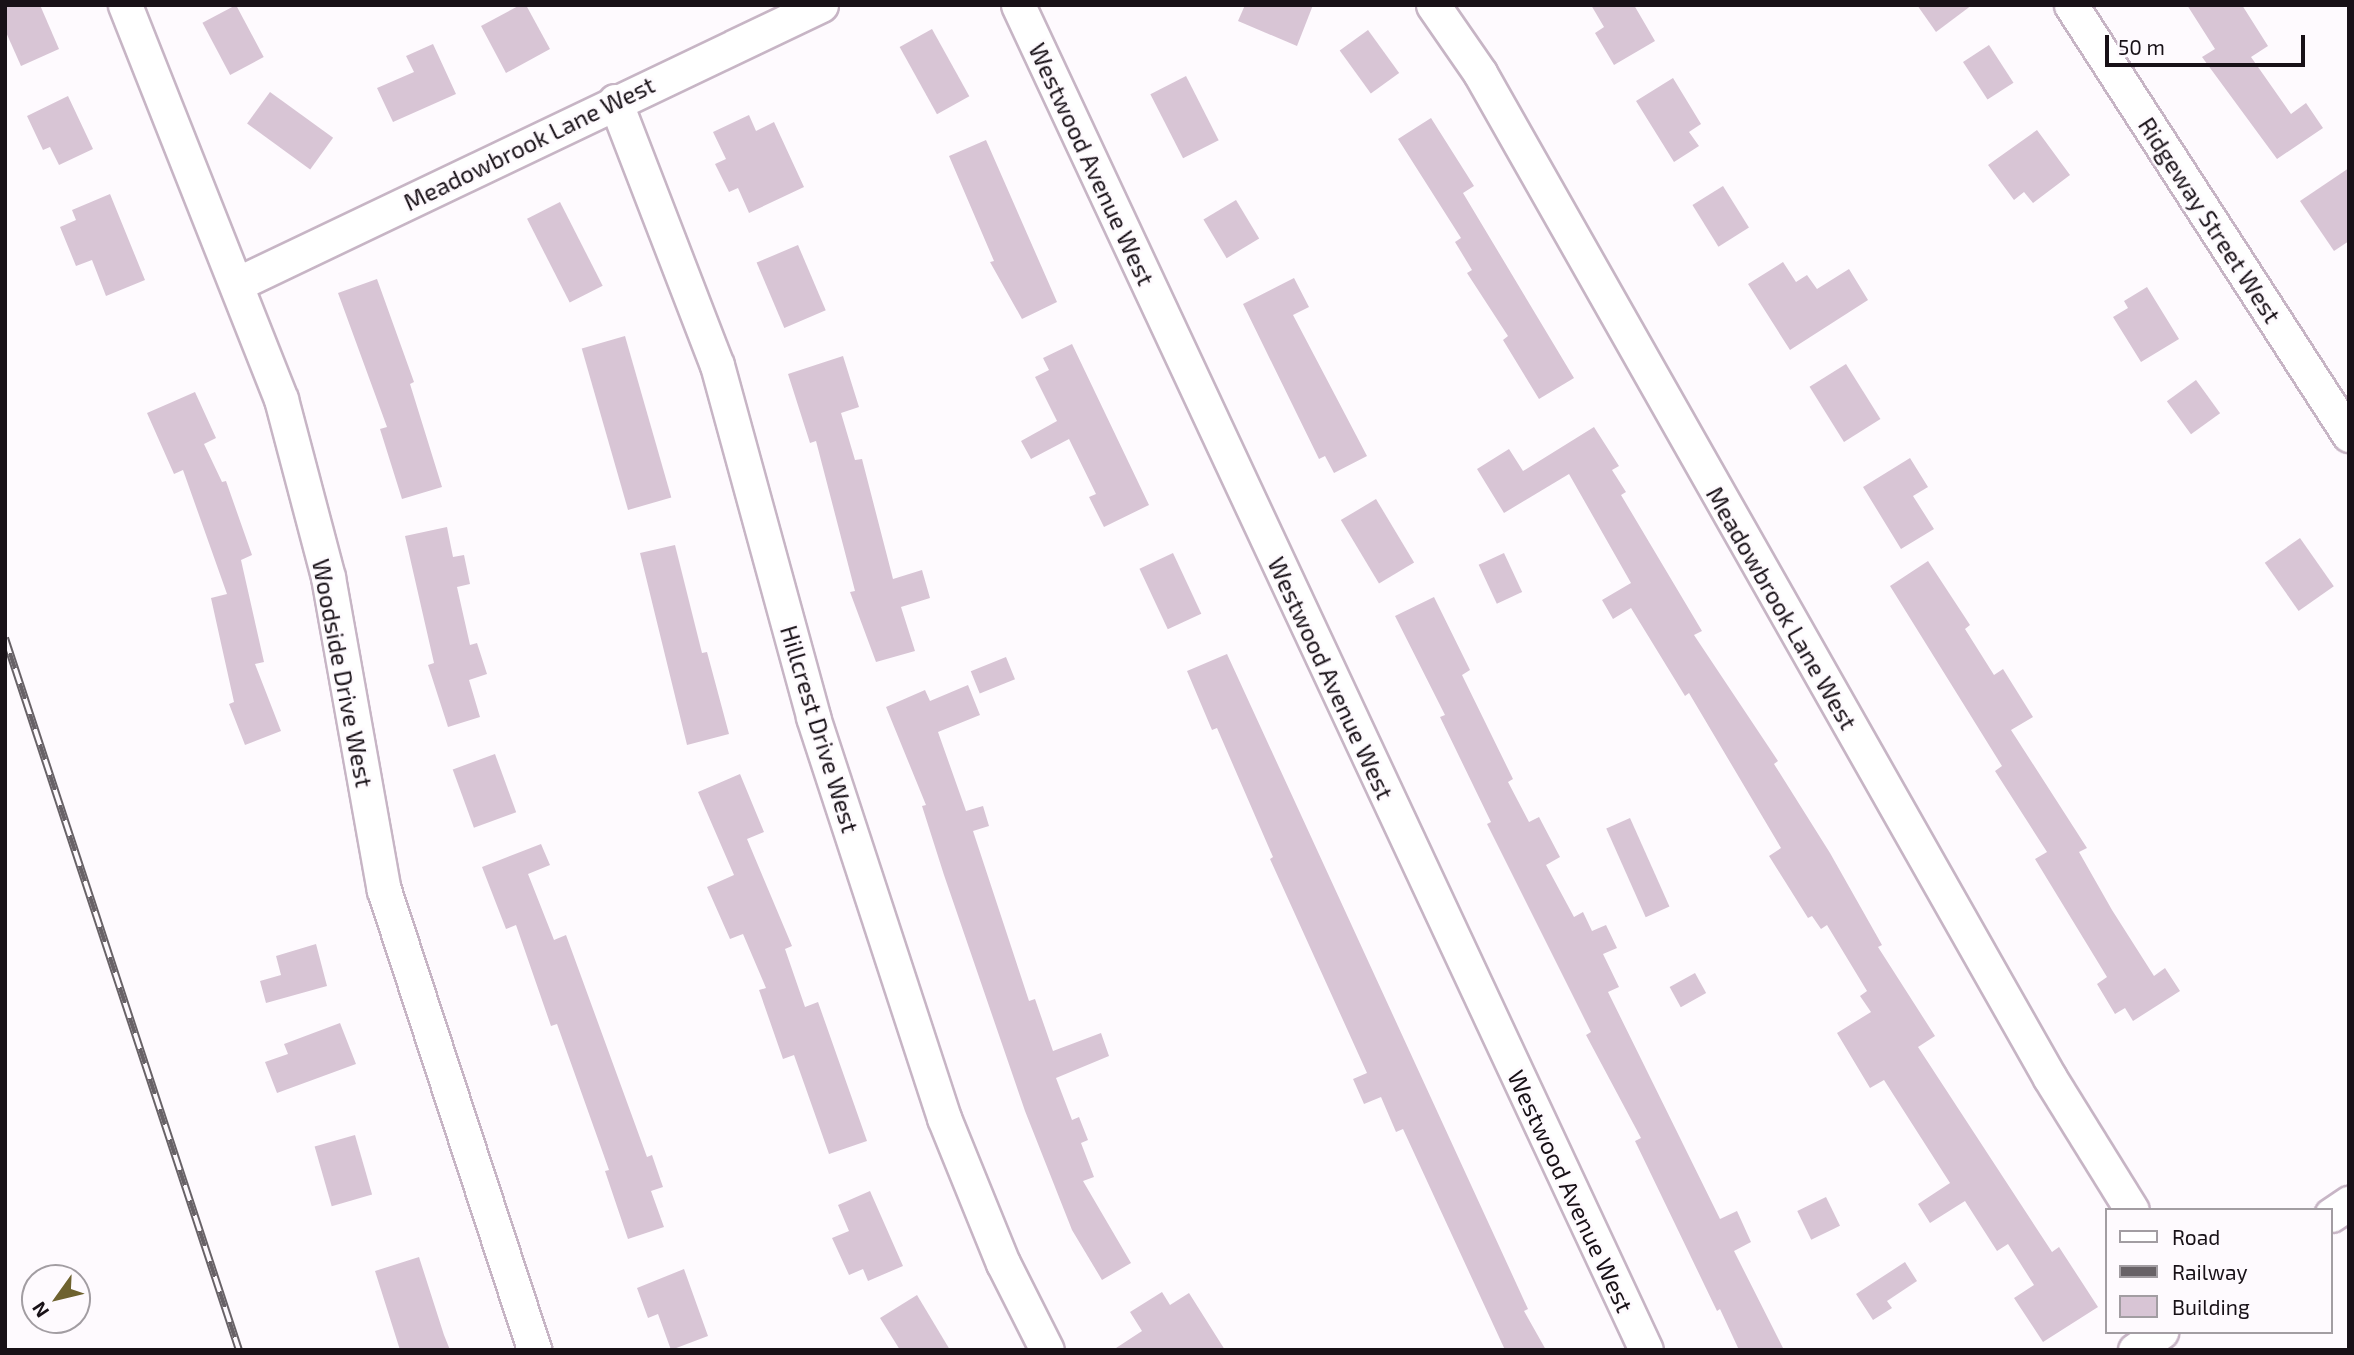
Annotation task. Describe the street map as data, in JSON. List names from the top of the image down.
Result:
{
  "streets": {
    "street": [
      "Meadowbrook Lane West",
      "Westwood Avenue West",
      "Ridgeway Street West",
      "Woodside Drive West",
      "Hillcrest Drive West"
    ]
  },
  "crossings": [
    ["Meadowbrook Lane West", "Woodside Drive West"],
    ["Meadowbrook Lane West", "Hillcrest Drive West"]
  ],
  "legend": ["Road", "Railway", "Building"],
  "scale_bar": "50 m",
  "north": "bottom left"
}
